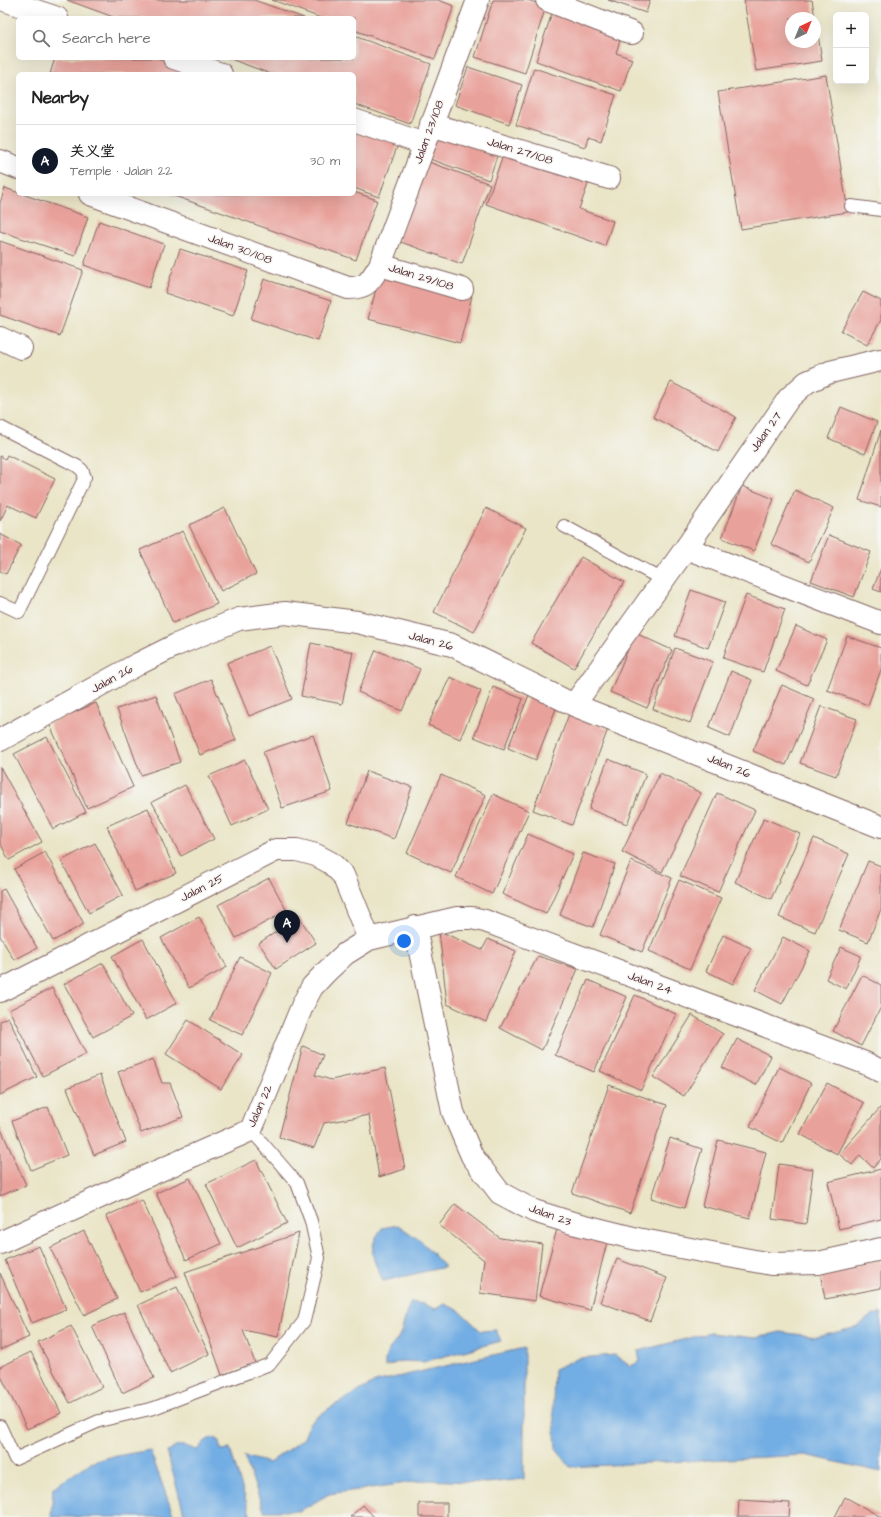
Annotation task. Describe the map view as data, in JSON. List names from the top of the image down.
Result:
{
  "streets": {
    "street": [
      "Jalan 23/108",
      "Jalan 27/108",
      "Jalan 30/108",
      "Jalan 29/108",
      "Jalan 27",
      "Jalan 26",
      "Jalan 25",
      "Jalan 24",
      "Jalan 22",
      "Jalan 23"
    ]
  },
  "crossings": [
    ["Jalan 23/108", "Jalan 27/108"],
    ["Jalan 23/108", "Jalan 30/108"],
    ["Jalan 23/108", "Jalan 29/108"],
    ["Jalan 30/108", "Jalan 29/108"],
    ["Jalan 27", "Jalan 26"],
    ["Jalan 25", "Jalan 22"],
    ["Jalan 24", "Jalan 22"],
    ["Jalan 24", "Jalan 23"],
    ["Jalan 22", "Jalan 23"]
  ],
  "north": "top right",
  "page": {
    "map_buttons": ["+", "−"],
    "search": "Search here",
    "heading": "Nearby",
    "list": [
      {
        "mark": "A",
        "name": "关义堂",
        "note": "Temple · Jalan 22",
        "value": "30 m"
      }
    ],
    "pins": "A"
  }
}
